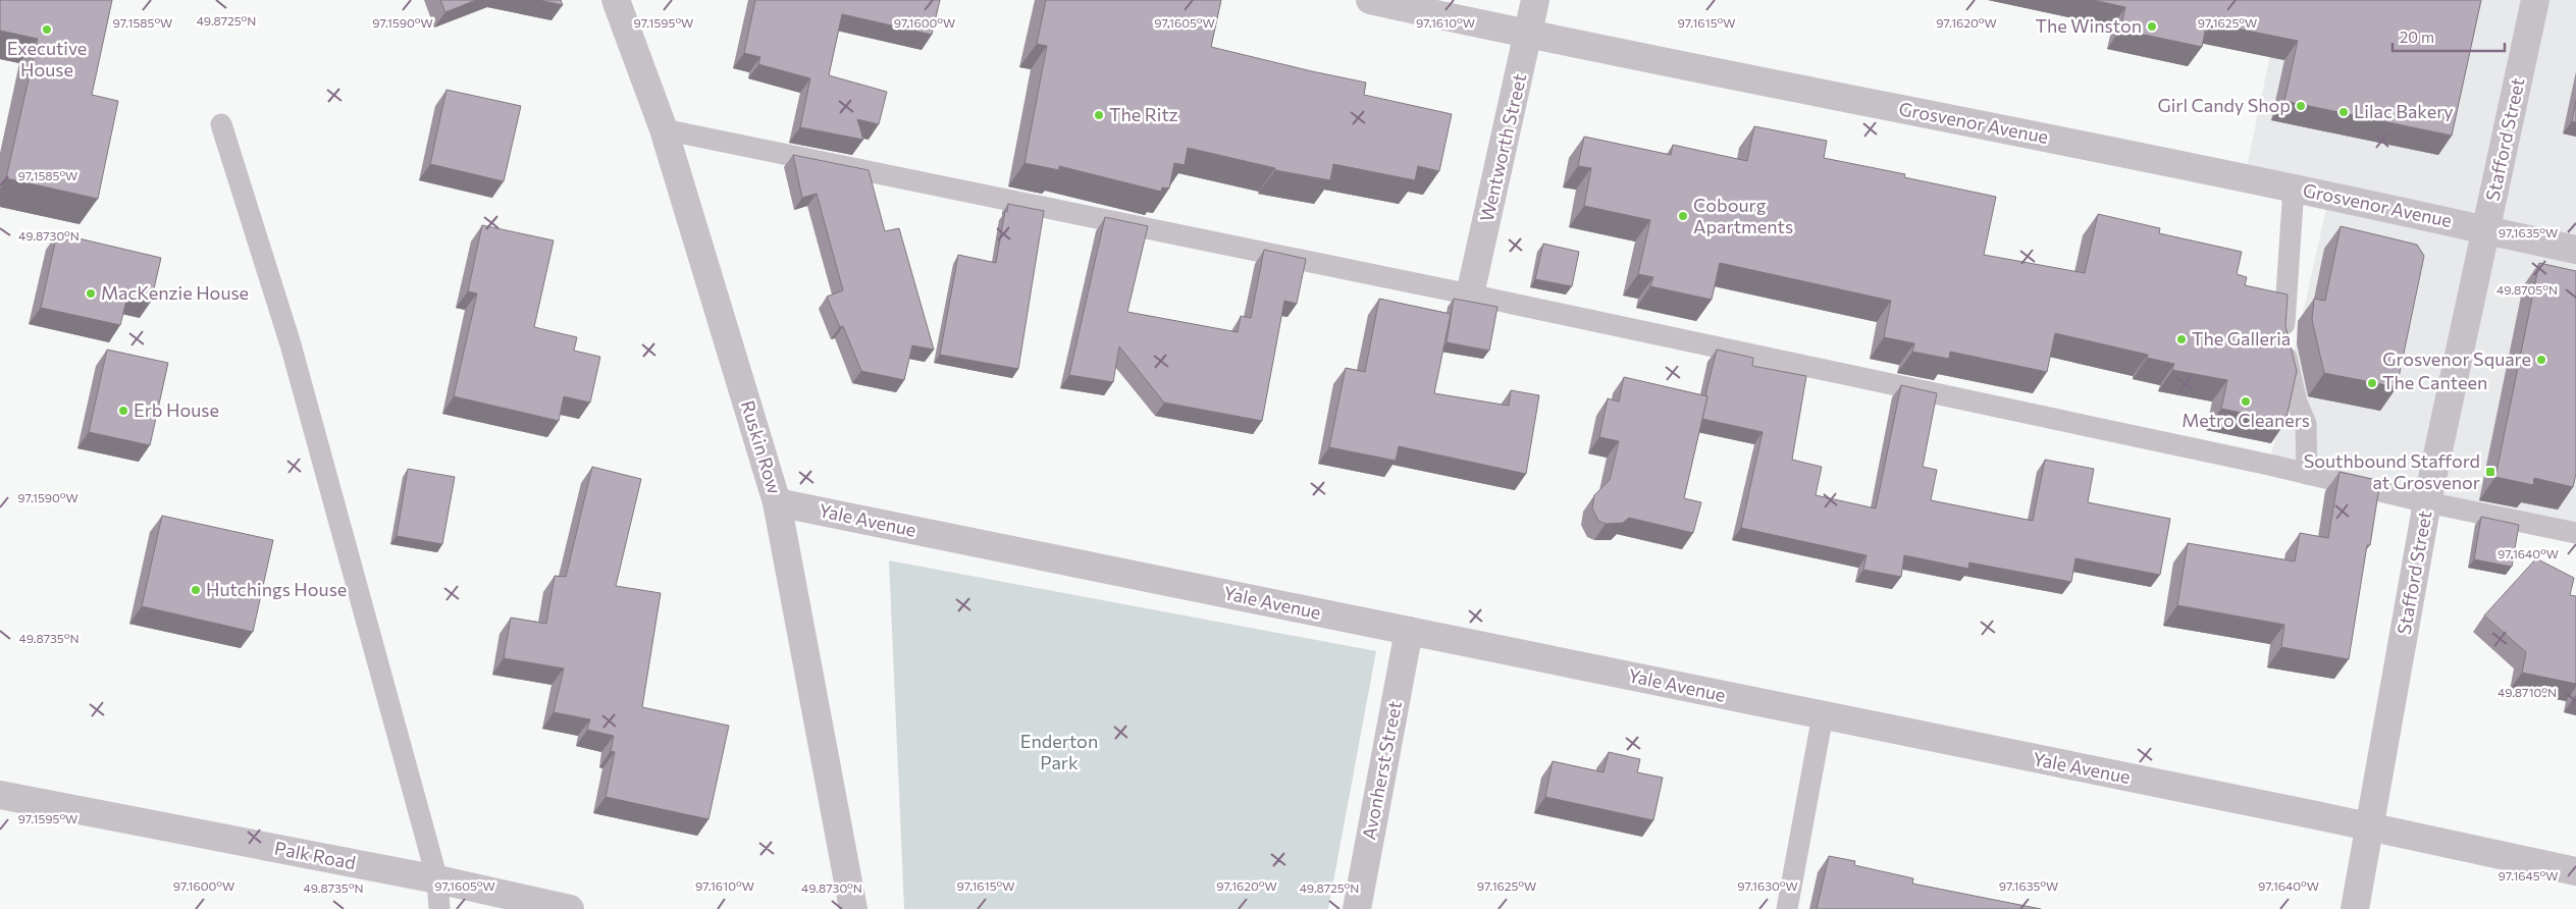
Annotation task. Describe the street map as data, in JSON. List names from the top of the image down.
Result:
{
  "streets": {
    "street": [
      "Grosvenor Avenue",
      "Stafford Street",
      "Wentworth Street",
      "Ruskin Row",
      "Yale Avenue",
      "Avonherst Street",
      "Palk Road"
    ]
  },
  "crossings": [
    ["Grosvenor Avenue", "Stafford Street"],
    ["Grosvenor Avenue", "Wentworth Street"],
    ["Stafford Street", "Yale Avenue"],
    ["Ruskin Row", "Yale Avenue"],
    ["Yale Avenue", "Avonherst Street"]
  ],
  "parks": ["Enderton Park"],
  "places": {
    "other": [
      "The Winston",
      "Executive House",
      "Girl Candy Shop",
      "Lilac Bakery",
      "The Ritz",
      "Cobourg Apartments",
      "MacKenzie House",
      "The Galleria",
      "Grosvenor Square",
      "The Canteen",
      "Metro Cleaners",
      "Erb House",
      "Hutchings House"
    ],
    "transit": ["Southbound Stafford at Grosvenor"]
  },
  "scale_bar": "20 m",
  "coordinates": [
    "49.8725°N",
    "97.1585°W",
    "97.1590°W",
    "97.1595°W",
    "97.1600°W",
    "97.1605°W",
    "97.1610°W",
    "97.1615°W",
    "97.1620°W",
    "97.1625°W",
    "97.1635°W",
    "49.8730°N",
    "49.8705°N",
    "97.1640°W",
    "49.8735°N",
    "49.8710°N",
    "97.1645°W",
    "97.1630°W"
  ]
}
